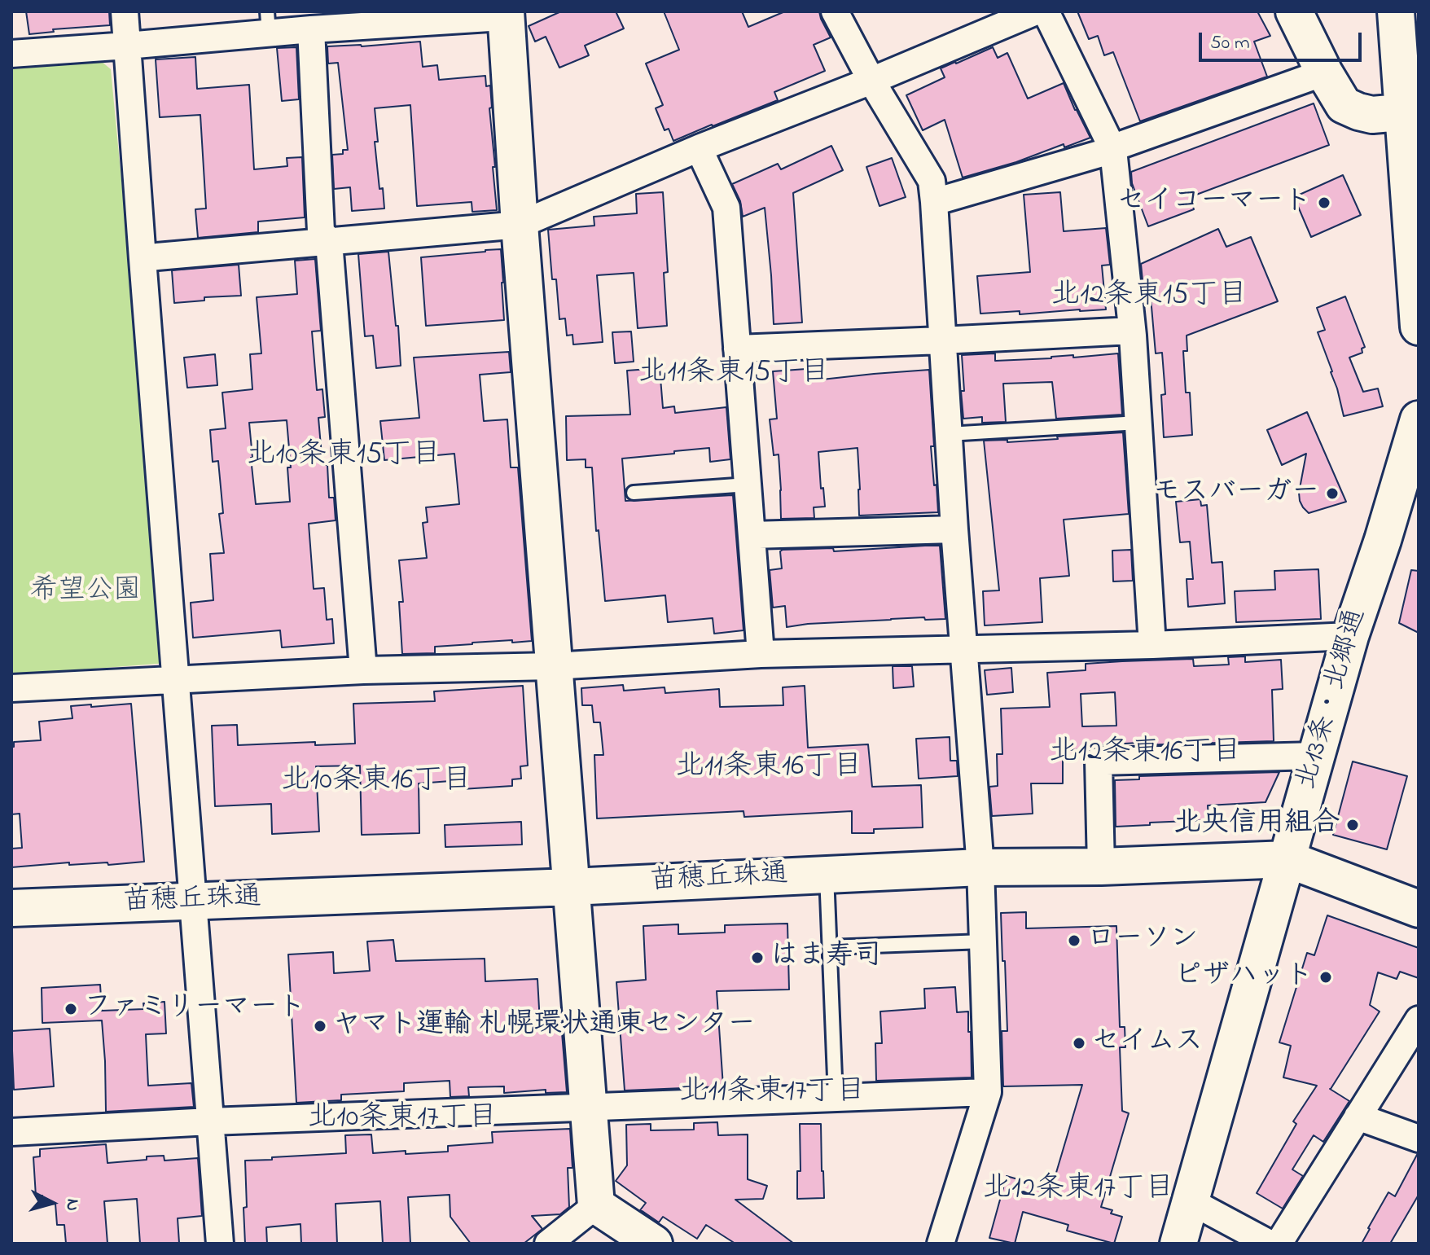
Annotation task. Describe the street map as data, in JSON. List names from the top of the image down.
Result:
{
  "streets": {
    "street": ["北13条・北郷通", "苗穂丘珠通"]
  },
  "crossings": [
    ["北13条・北郷通", "苗穂丘珠通"]
  ],
  "districts": [
    "北12条東15丁目",
    "北11条東15丁目",
    "北10条東15丁目",
    "北12条東16丁目",
    "北11条東16丁目",
    "北10条東16丁目",
    "北11条東17丁目",
    "北10条東17丁目",
    "北12条東17丁目"
  ],
  "parks": ["希望公園"],
  "places": [
    "セイコーマート",
    "モスバーガー",
    "北央信用組合",
    "ローソン",
    "はま寿司",
    "ピザハット",
    "ファミリーマート",
    "ヤマト運輸 札幌環状通東センター",
    "セイムス"
  ],
  "scale_bar": "50 m",
  "north": "right"
}
